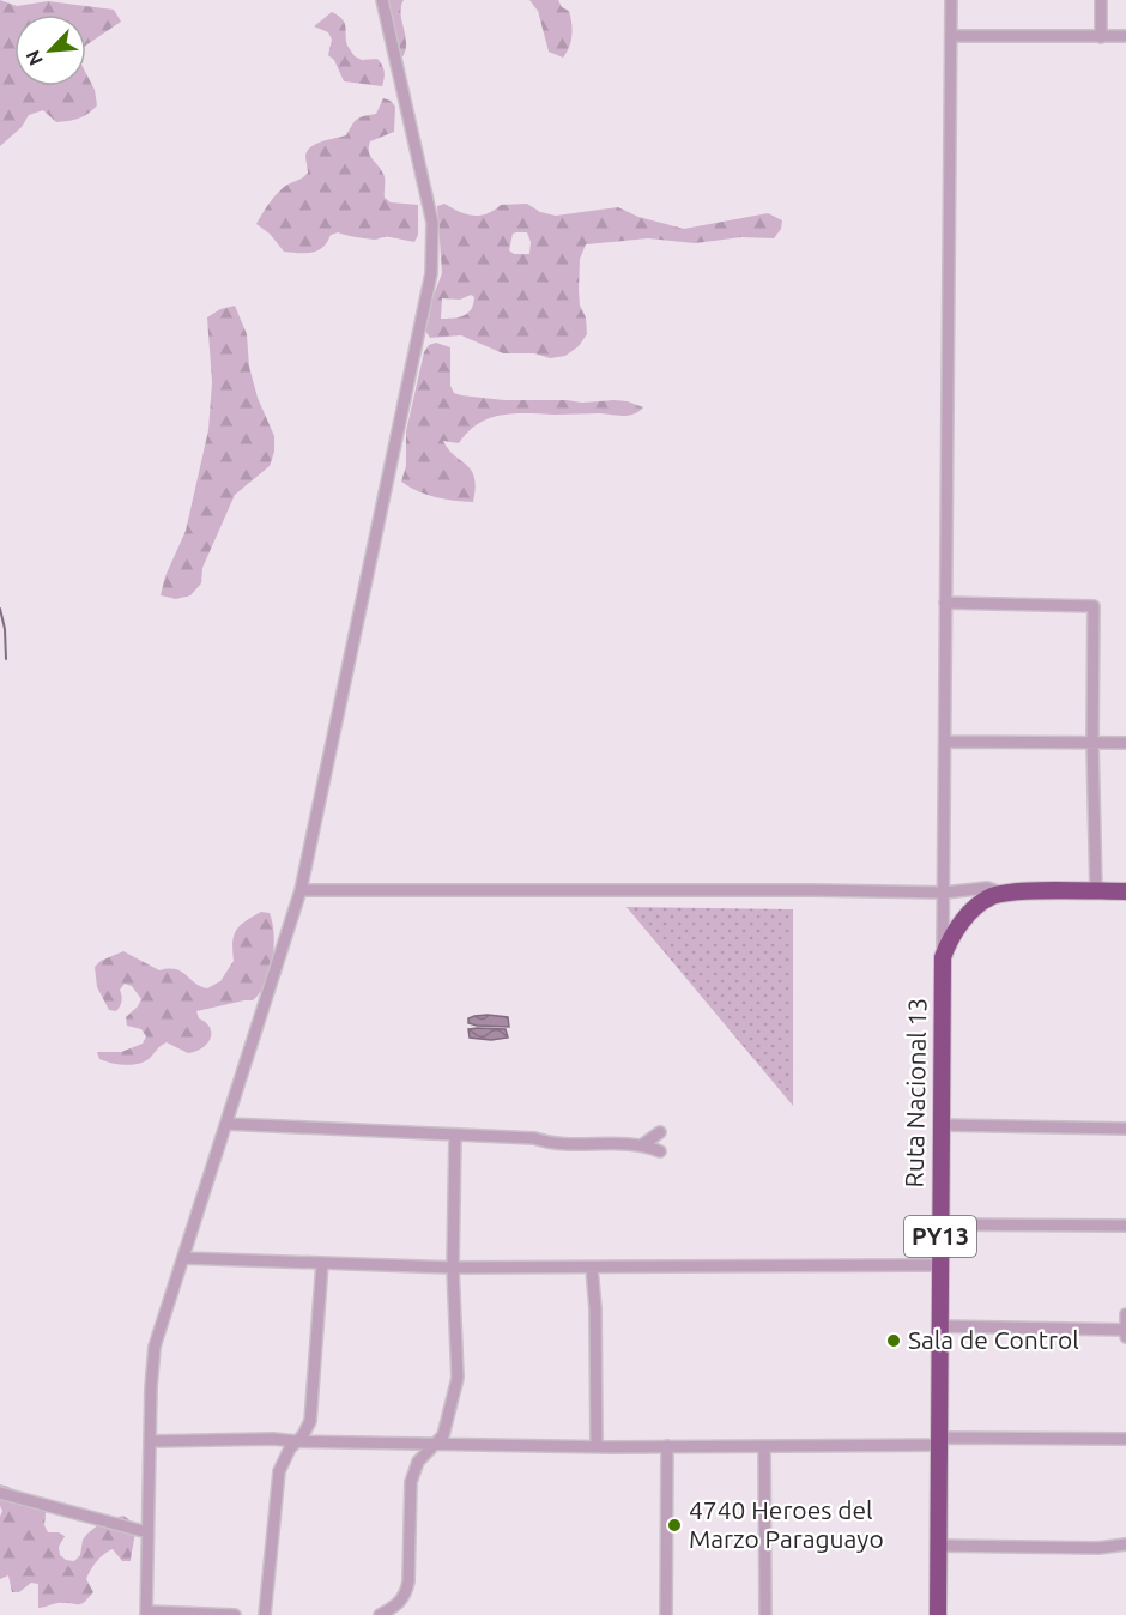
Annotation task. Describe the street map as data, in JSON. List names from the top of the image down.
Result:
{
  "streets": {
    "highway": ["Ruta Nacional 13", "PY13"]
  },
  "places": ["Sala de Control", "4740 Heroes del Marzo Paraguayo"],
  "north": "bottom left"
}
